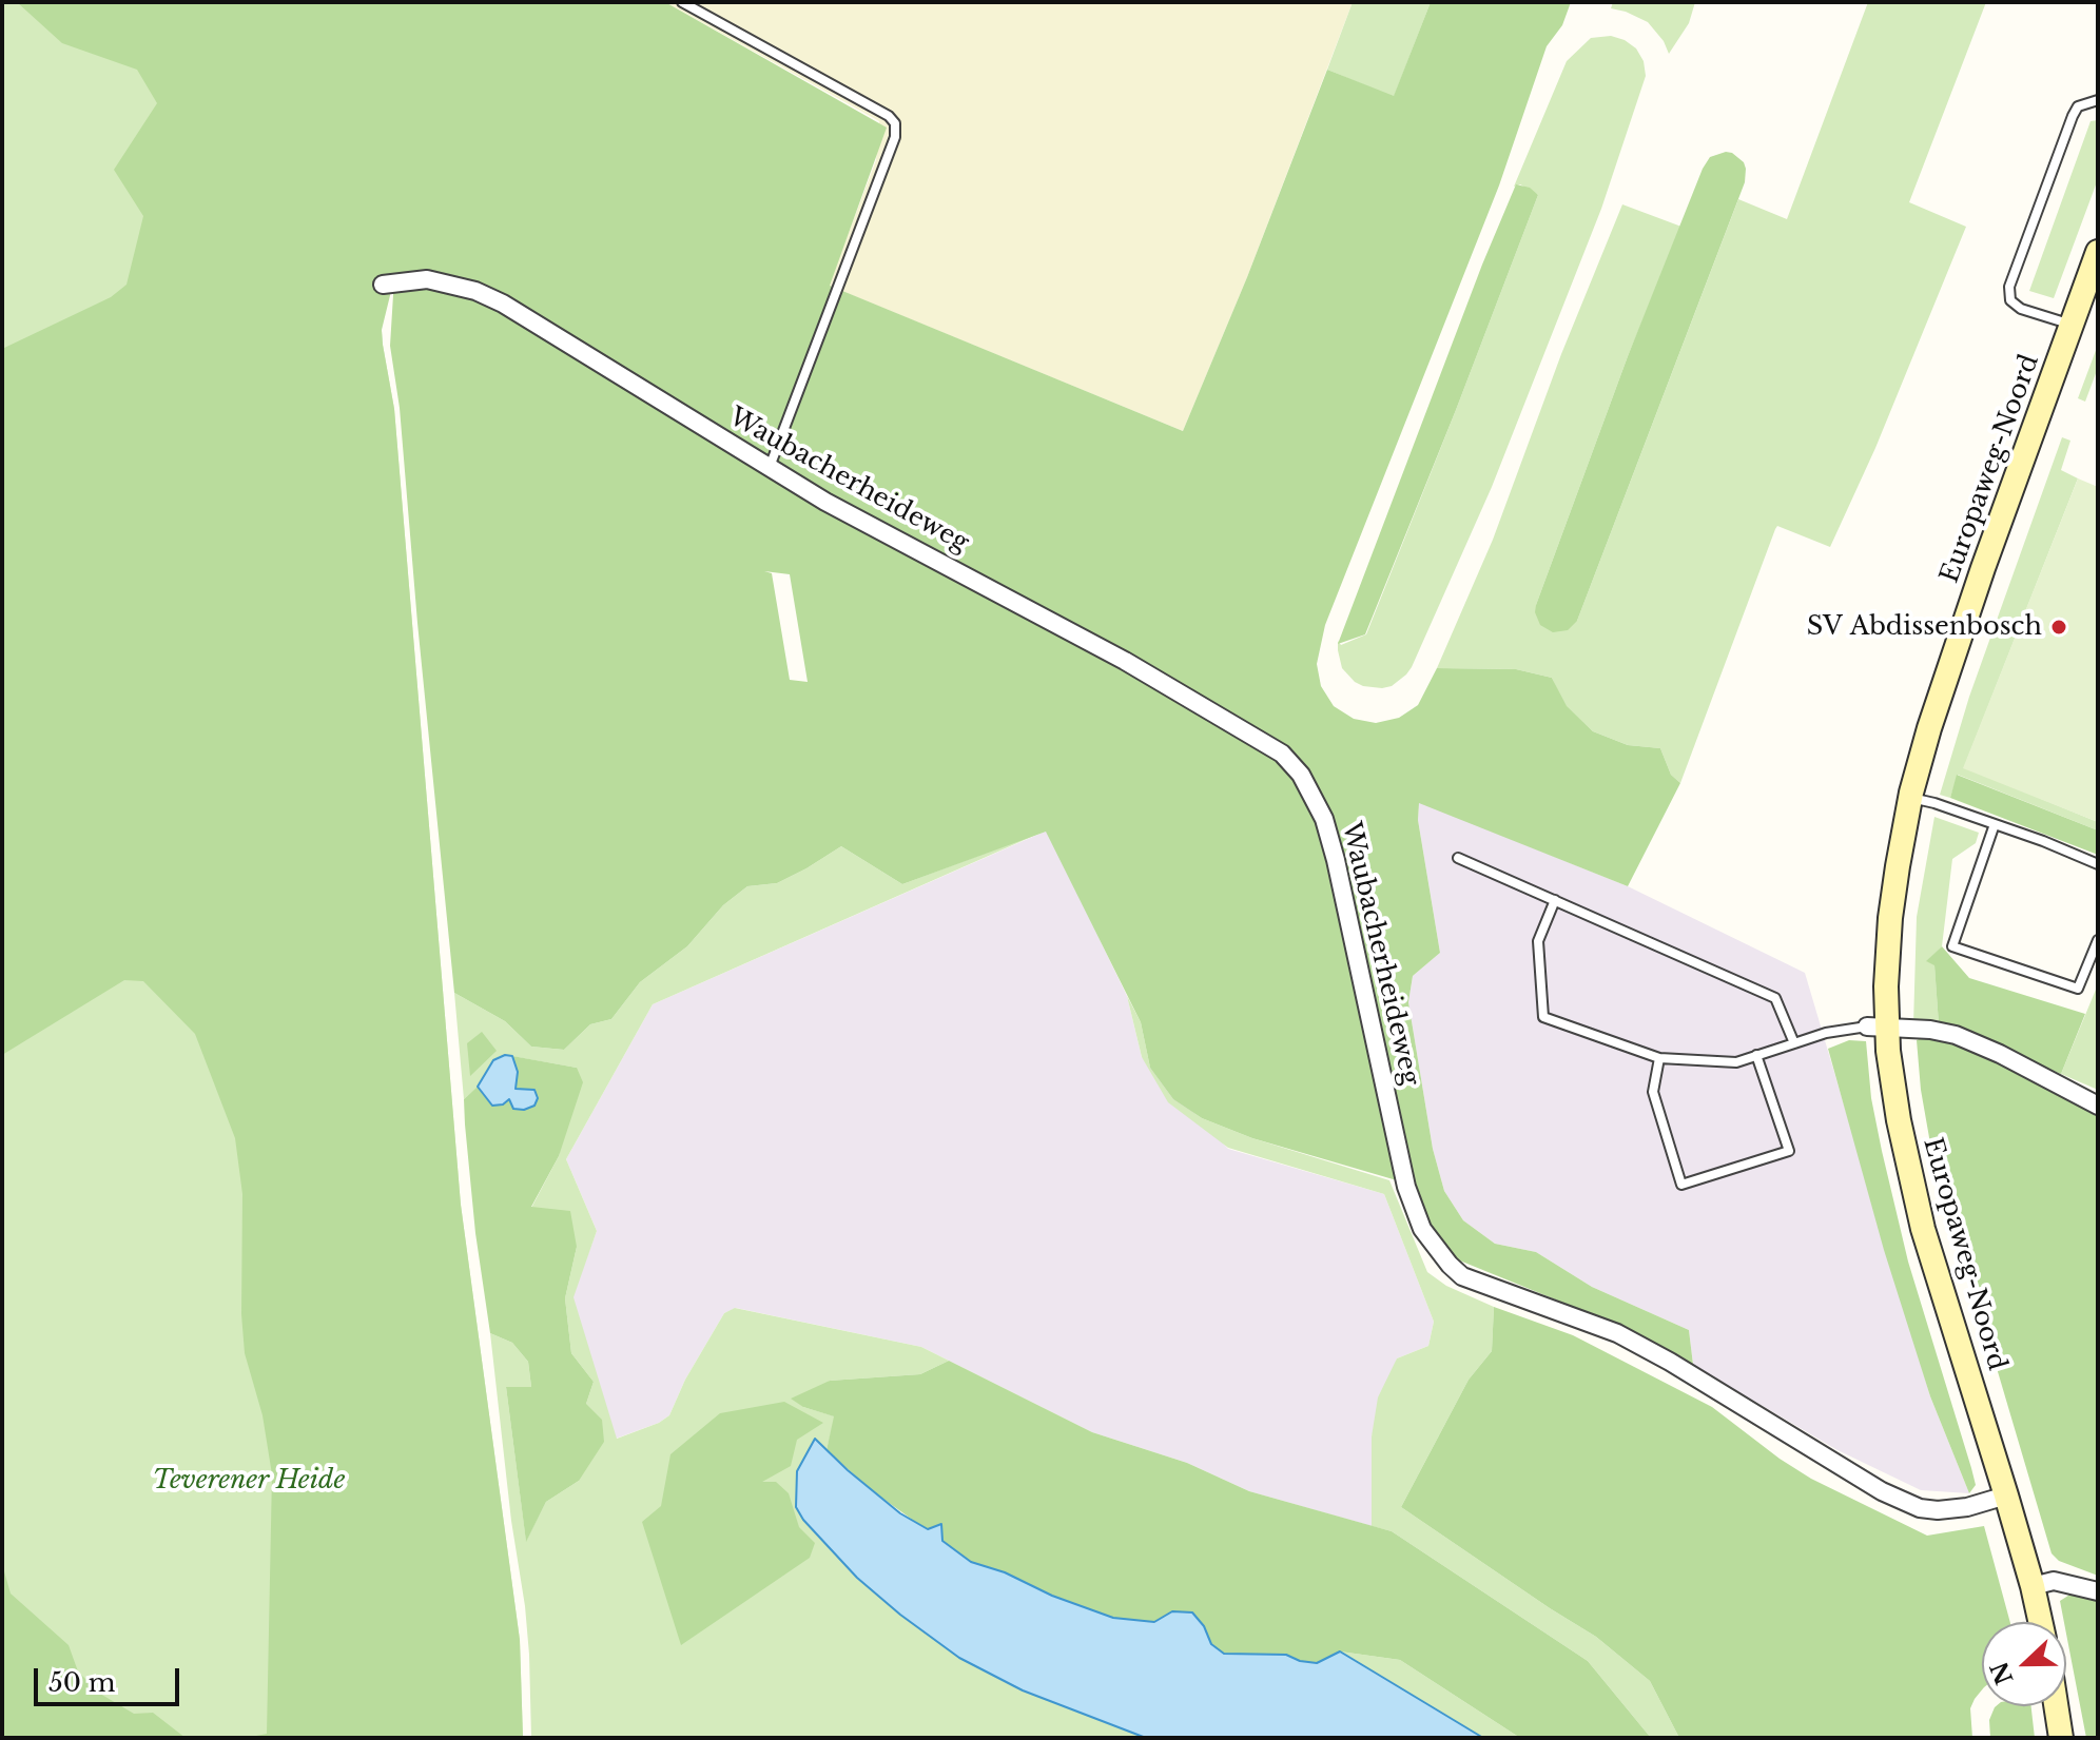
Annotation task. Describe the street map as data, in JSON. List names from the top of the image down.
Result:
{
  "streets": {
    "street": ["Europaweg-Noord", "Waubacherheideweg"]
  },
  "crossings": [
    ["Europaweg-Noord", "Waubacherheideweg"]
  ],
  "parks": ["Teverener Heide"],
  "places": ["SV Abdissenbosch"],
  "scale_bar": "50 m",
  "north": "left"
}
